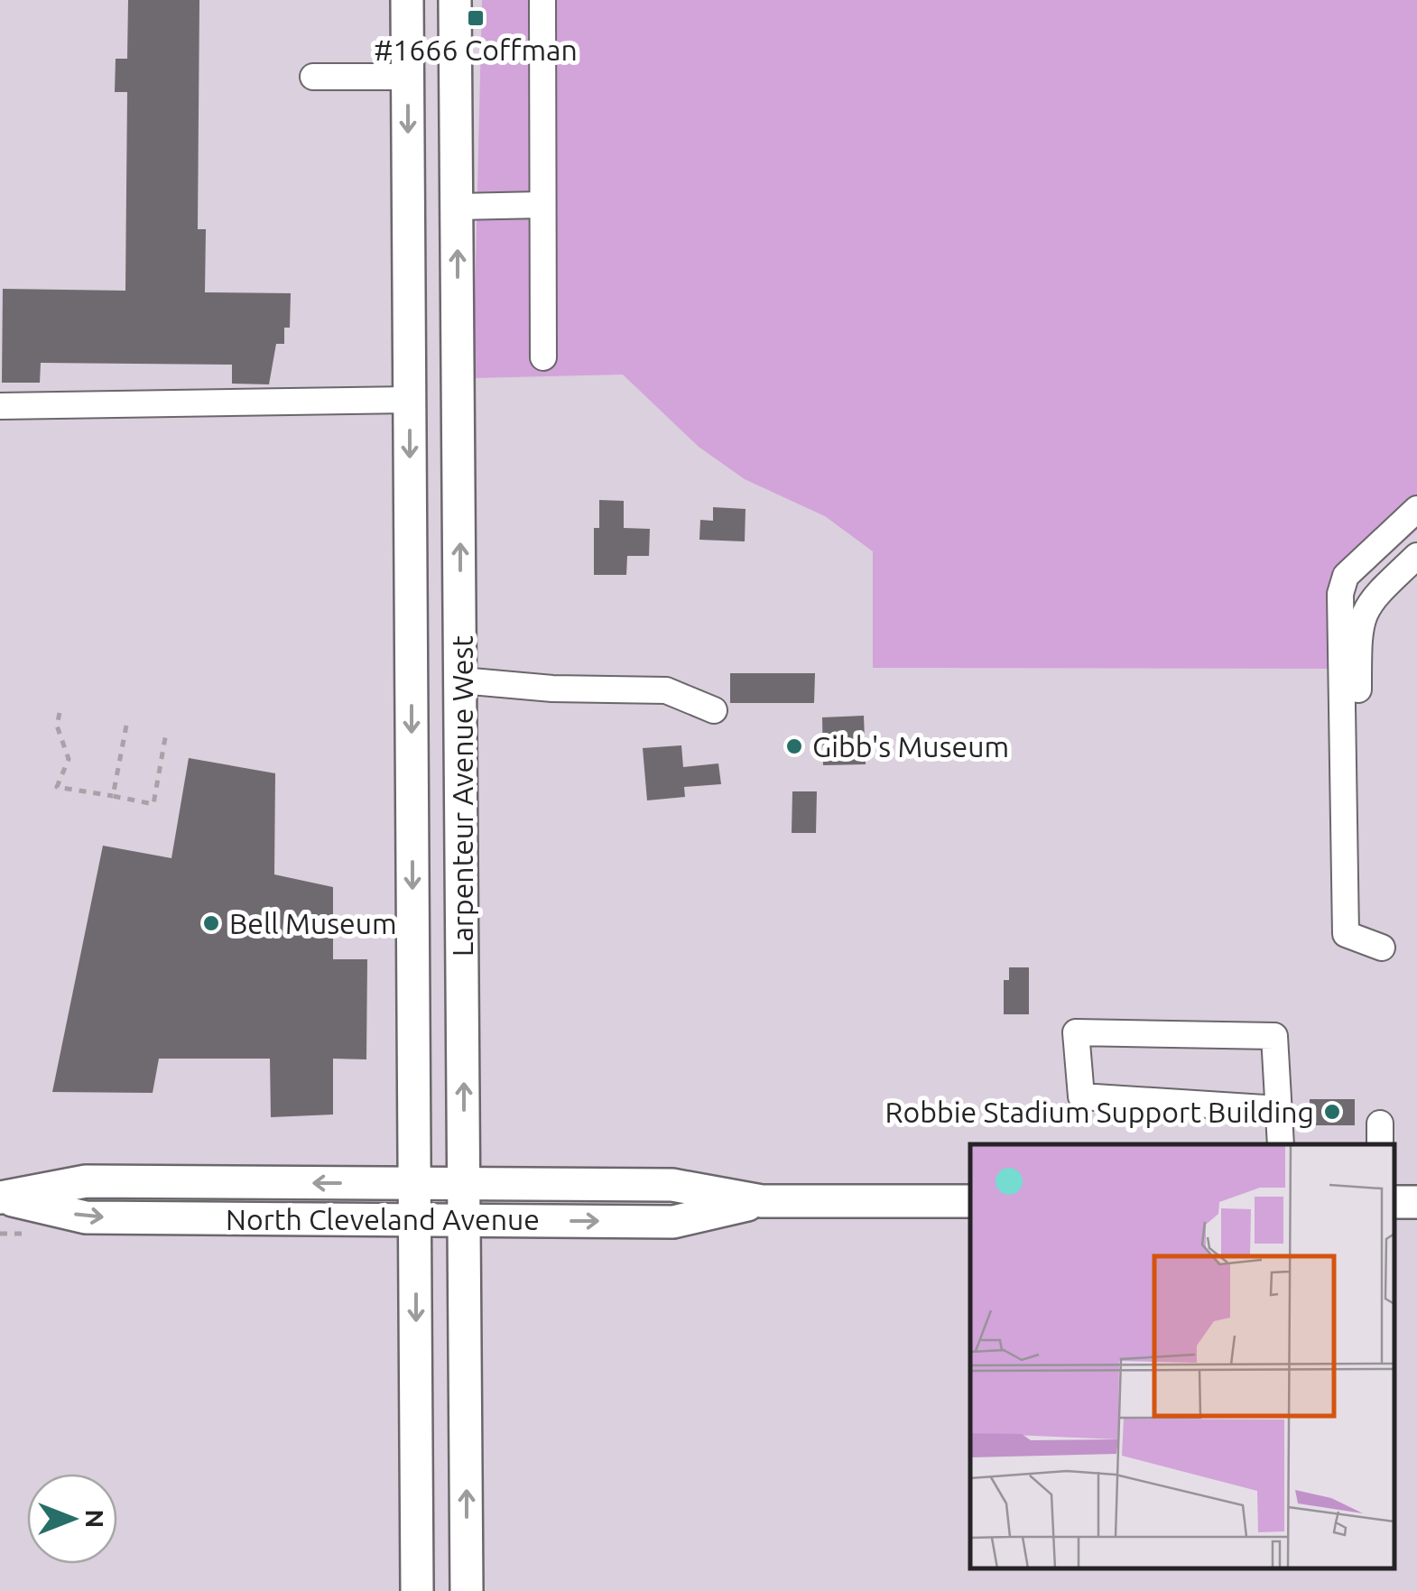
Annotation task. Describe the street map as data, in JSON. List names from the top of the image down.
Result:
{
  "streets": {
    "main road": ["Larpenteur Avenue West", "North Cleveland Avenue"]
  },
  "crossings": [
    ["Larpenteur Avenue West", "North Cleveland Avenue"]
  ],
  "places": {
    "transit": ["#1666 Coffman"],
    "other": ["Gibb's Museum", "Bell Museum", "Robbie Stadium Support Building"]
  },
  "north": "right"
}
